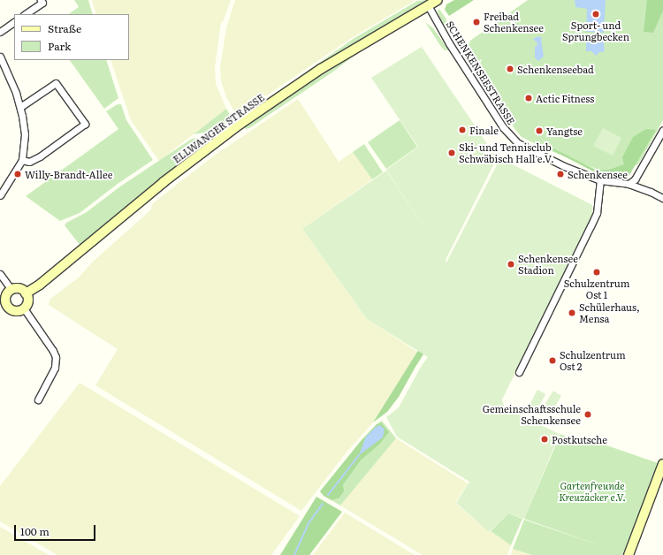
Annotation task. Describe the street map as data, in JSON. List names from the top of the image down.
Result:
{
  "streets": {
    "main road": ["ELLWANGER STRASSE"],
    "street": ["SCHENKENSEESTRASSE"]
  },
  "crossings": [
    ["SCHENKENSEESTRASSE", "ELLWANGER STRASSE"]
  ],
  "parks": ["Gartenfreunde Kreuzäcker e.V."],
  "places": [
    "Sport- und Sprungbecken",
    "Freibad Schenkensee",
    "Schenkenseebad",
    "Actic Fitness",
    "Finale",
    "Yangtse",
    "Ski- und Tennisclub Schwäbisch Hall e.V.",
    "Willy-Brandt-Allee",
    "Schenkensee",
    "Schenkensee Stadion",
    "Schulzentrum Ost 1",
    "Schülerhaus, Mensa",
    "Schulzentrum Ost 2",
    "Gemeinschaftsschule Schenkensee",
    "Postkutsche"
  ],
  "legend": ["Straße", "Park"],
  "scale_bar": "100 m"
}
